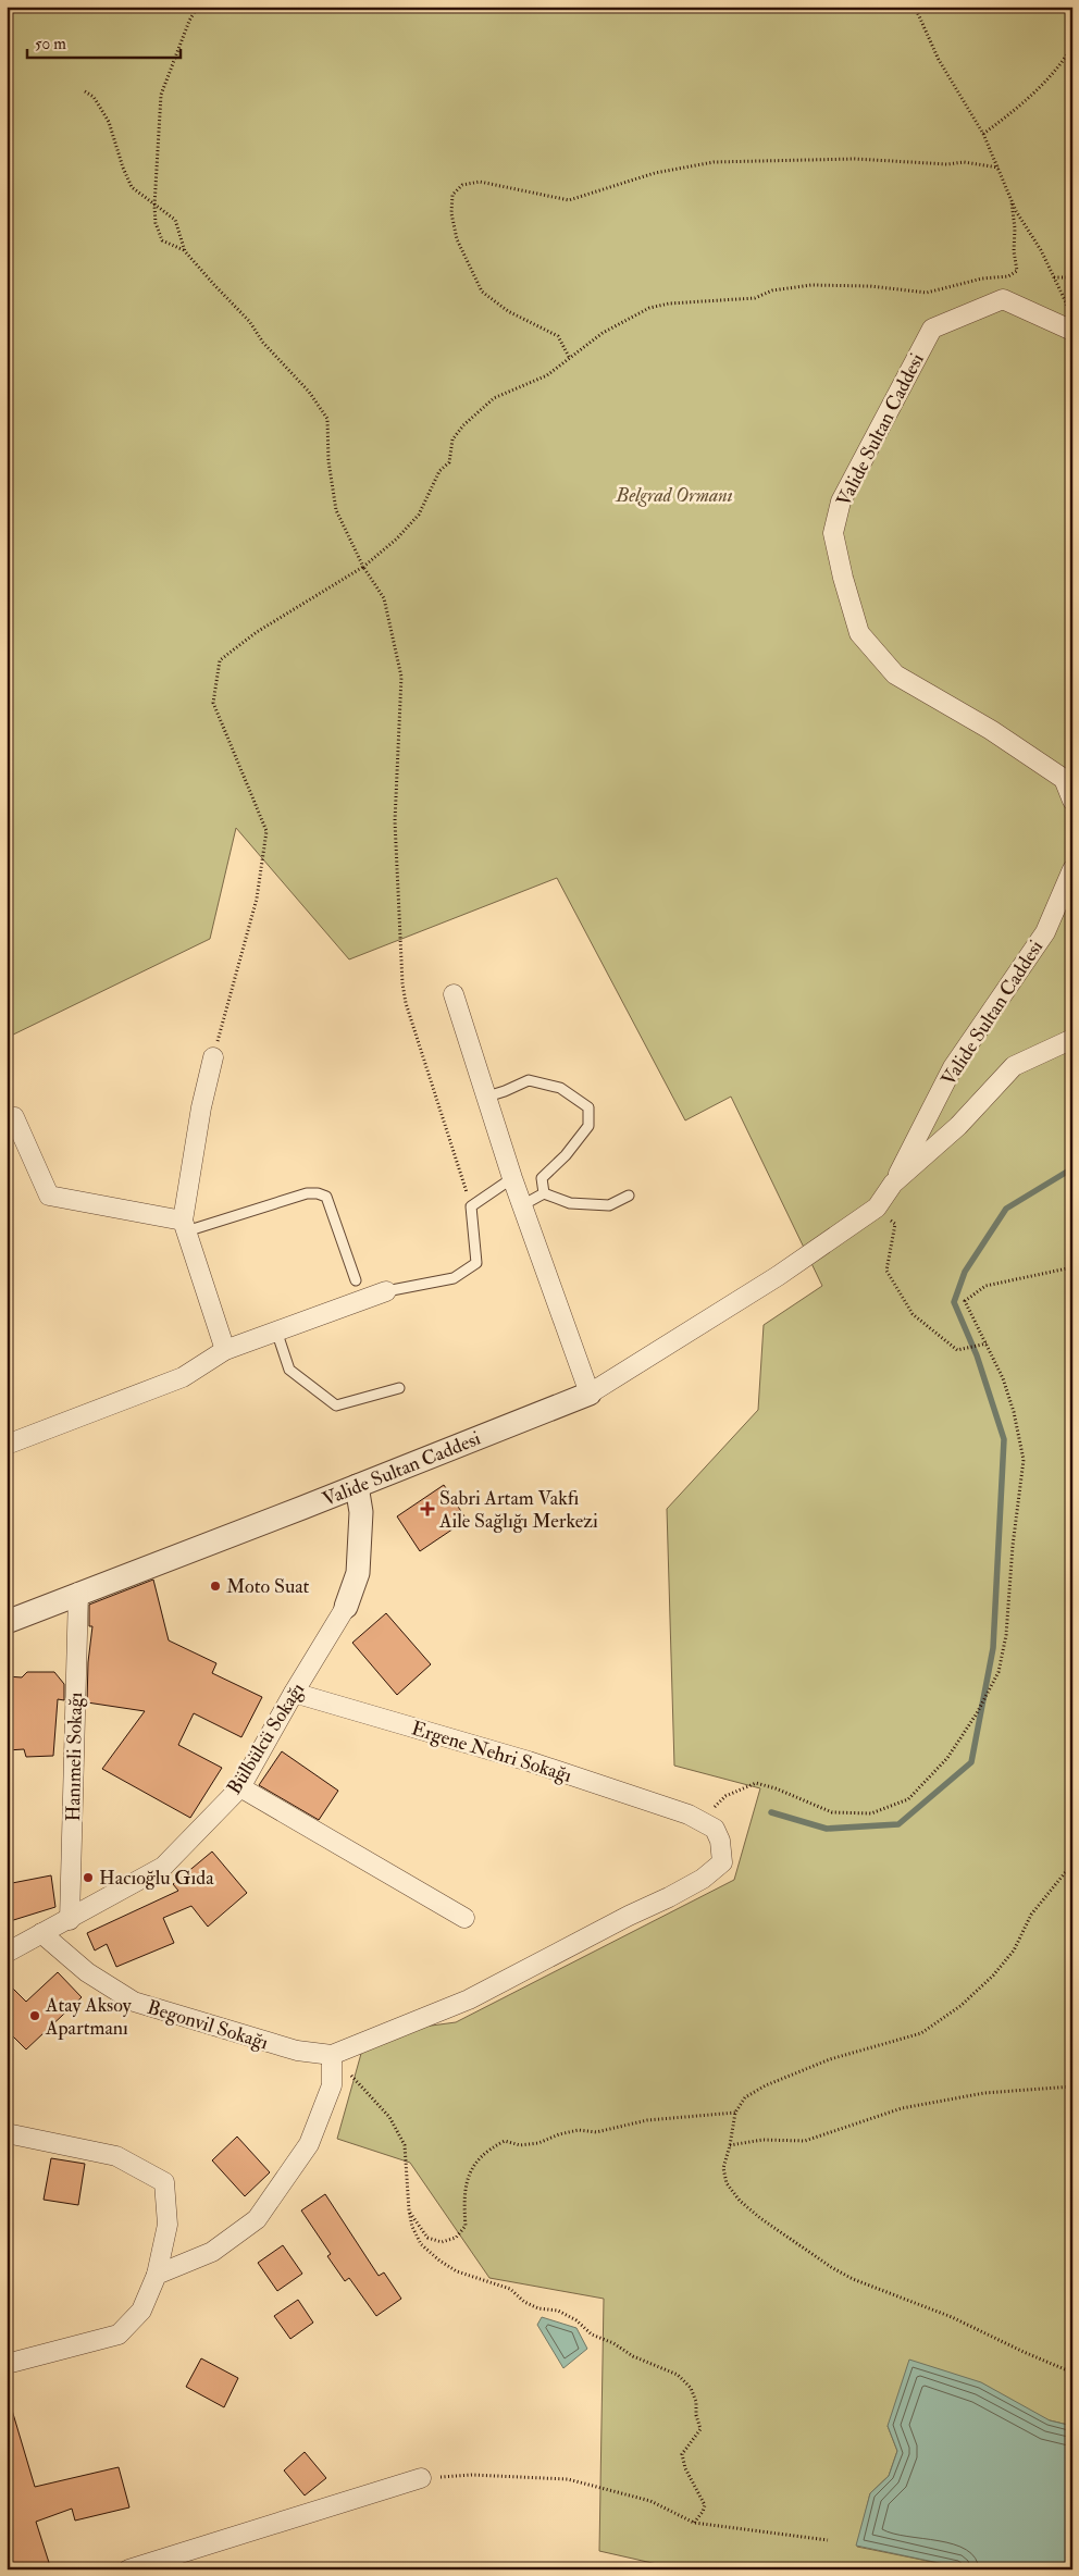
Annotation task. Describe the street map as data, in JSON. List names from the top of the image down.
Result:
{
  "streets": {
    "street": [
      "Valide Sultan Caddesi",
      "Bülbülcü Sokağı",
      "Ergene Nehri Sokağı",
      "Hanımeli Sokağı",
      "Begonvil Sokağı"
    ]
  },
  "crossings": [
    ["Valide Sultan Caddesi", "Bülbülcü Sokağı"],
    ["Valide Sultan Caddesi", "Hanımeli Sokağı"],
    ["Bülbülcü Sokağı", "Ergene Nehri Sokağı"],
    ["Bülbülcü Sokağı", "Hanımeli Sokağı"],
    ["Bülbülcü Sokağı", "Begonvil Sokağı"]
  ],
  "parks": ["Belgrad Ormanı"],
  "places": {
    "health": ["Sabri Artam Vakfı Aile Sağlığı Merkezi"],
    "other": ["Moto Suat", "Hacıoğlu Gıda", "Atay Aksoy Apartmanı"]
  },
  "scale_bar": "50 m"
}
